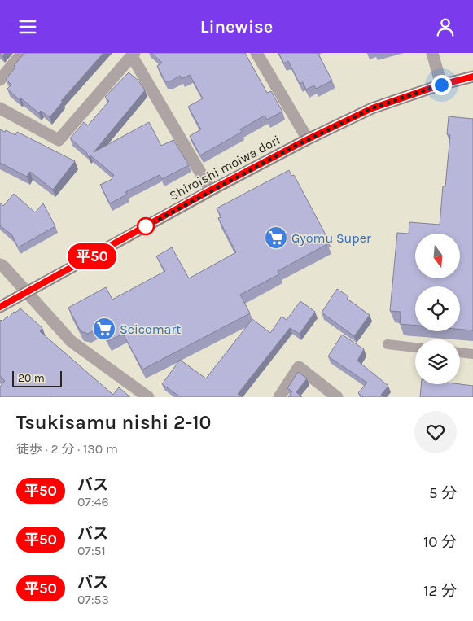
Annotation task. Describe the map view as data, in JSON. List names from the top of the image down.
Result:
{
  "streets": {
    "main road": ["Shiroishi moiwa dori"]
  },
  "places": {
    "supermarket": ["Gyomu Super", "Seicomart"]
  },
  "lines": ["bus line 平50"],
  "scale_bar": "20 m",
  "north": "bottom",
  "page": {
    "header": "Linewise",
    "on_map": "平50",
    "scale": "20 m",
    "heading": ["Tsukisamu nishi 2-10", "徒歩 · 2 分 · 130 m"],
    "list": [
      {
        "mark": "平50",
        "name": "バス",
        "note": "07:46",
        "value": "5 分"
      },
      {
        "mark": "平50",
        "name": "バス",
        "note": "07:51",
        "value": "10 分"
      },
      {
        "mark": "平50",
        "name": "バス",
        "note": "07:53",
        "value": "12 分"
      }
    ]
  }
}
